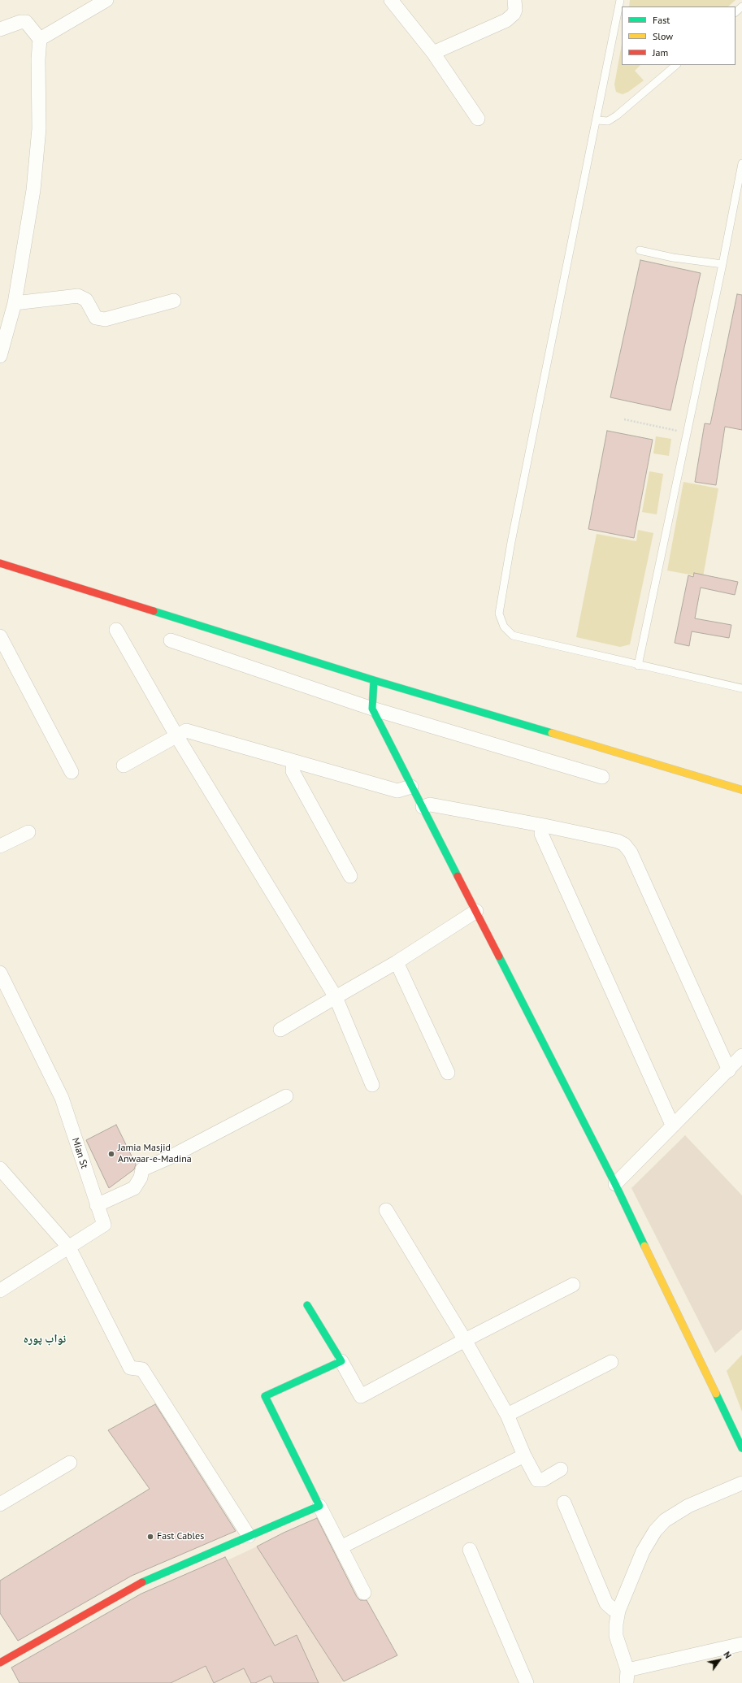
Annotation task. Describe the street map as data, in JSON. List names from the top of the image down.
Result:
{
  "streets": {
    "street": ["Mian St"]
  },
  "districts": ["نواب پورہ"],
  "places": ["Jamia Masjid Anwaar-e-Madina", "Fast Cables"],
  "legend": ["Fast", "Slow", "Jam"],
  "north": "top right"
}
